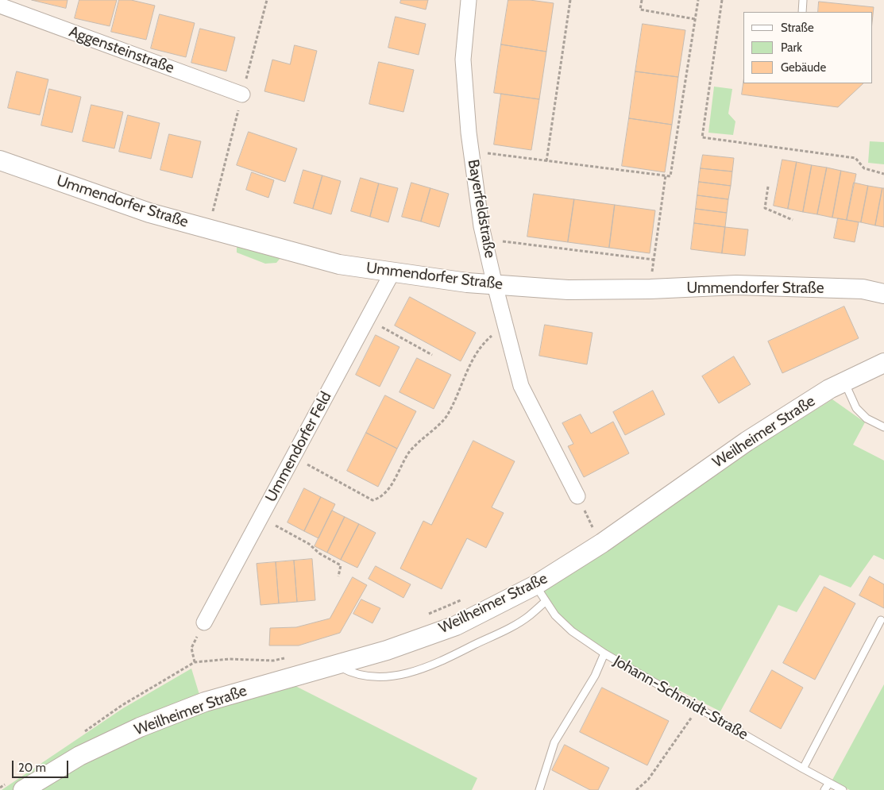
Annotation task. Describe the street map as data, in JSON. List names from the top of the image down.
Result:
{
  "streets": {
    "street": [
      "Aggensteinstraße",
      "Ummendorfer Straße",
      "Bayerfeldstraße",
      "Weilheimer Straße",
      "Ummendorfer Feld"
    ],
    "lane": ["Johann-Schmidt-Straße"]
  },
  "crossings": [
    ["Ummendorfer Straße", "Bayerfeldstraße"],
    ["Ummendorfer Straße", "Ummendorfer Feld"],
    ["Weilheimer Straße", "Johann-Schmidt-Straße"]
  ],
  "legend": ["Straße", "Park", "Gebäude"],
  "scale_bar": "20 m"
}
